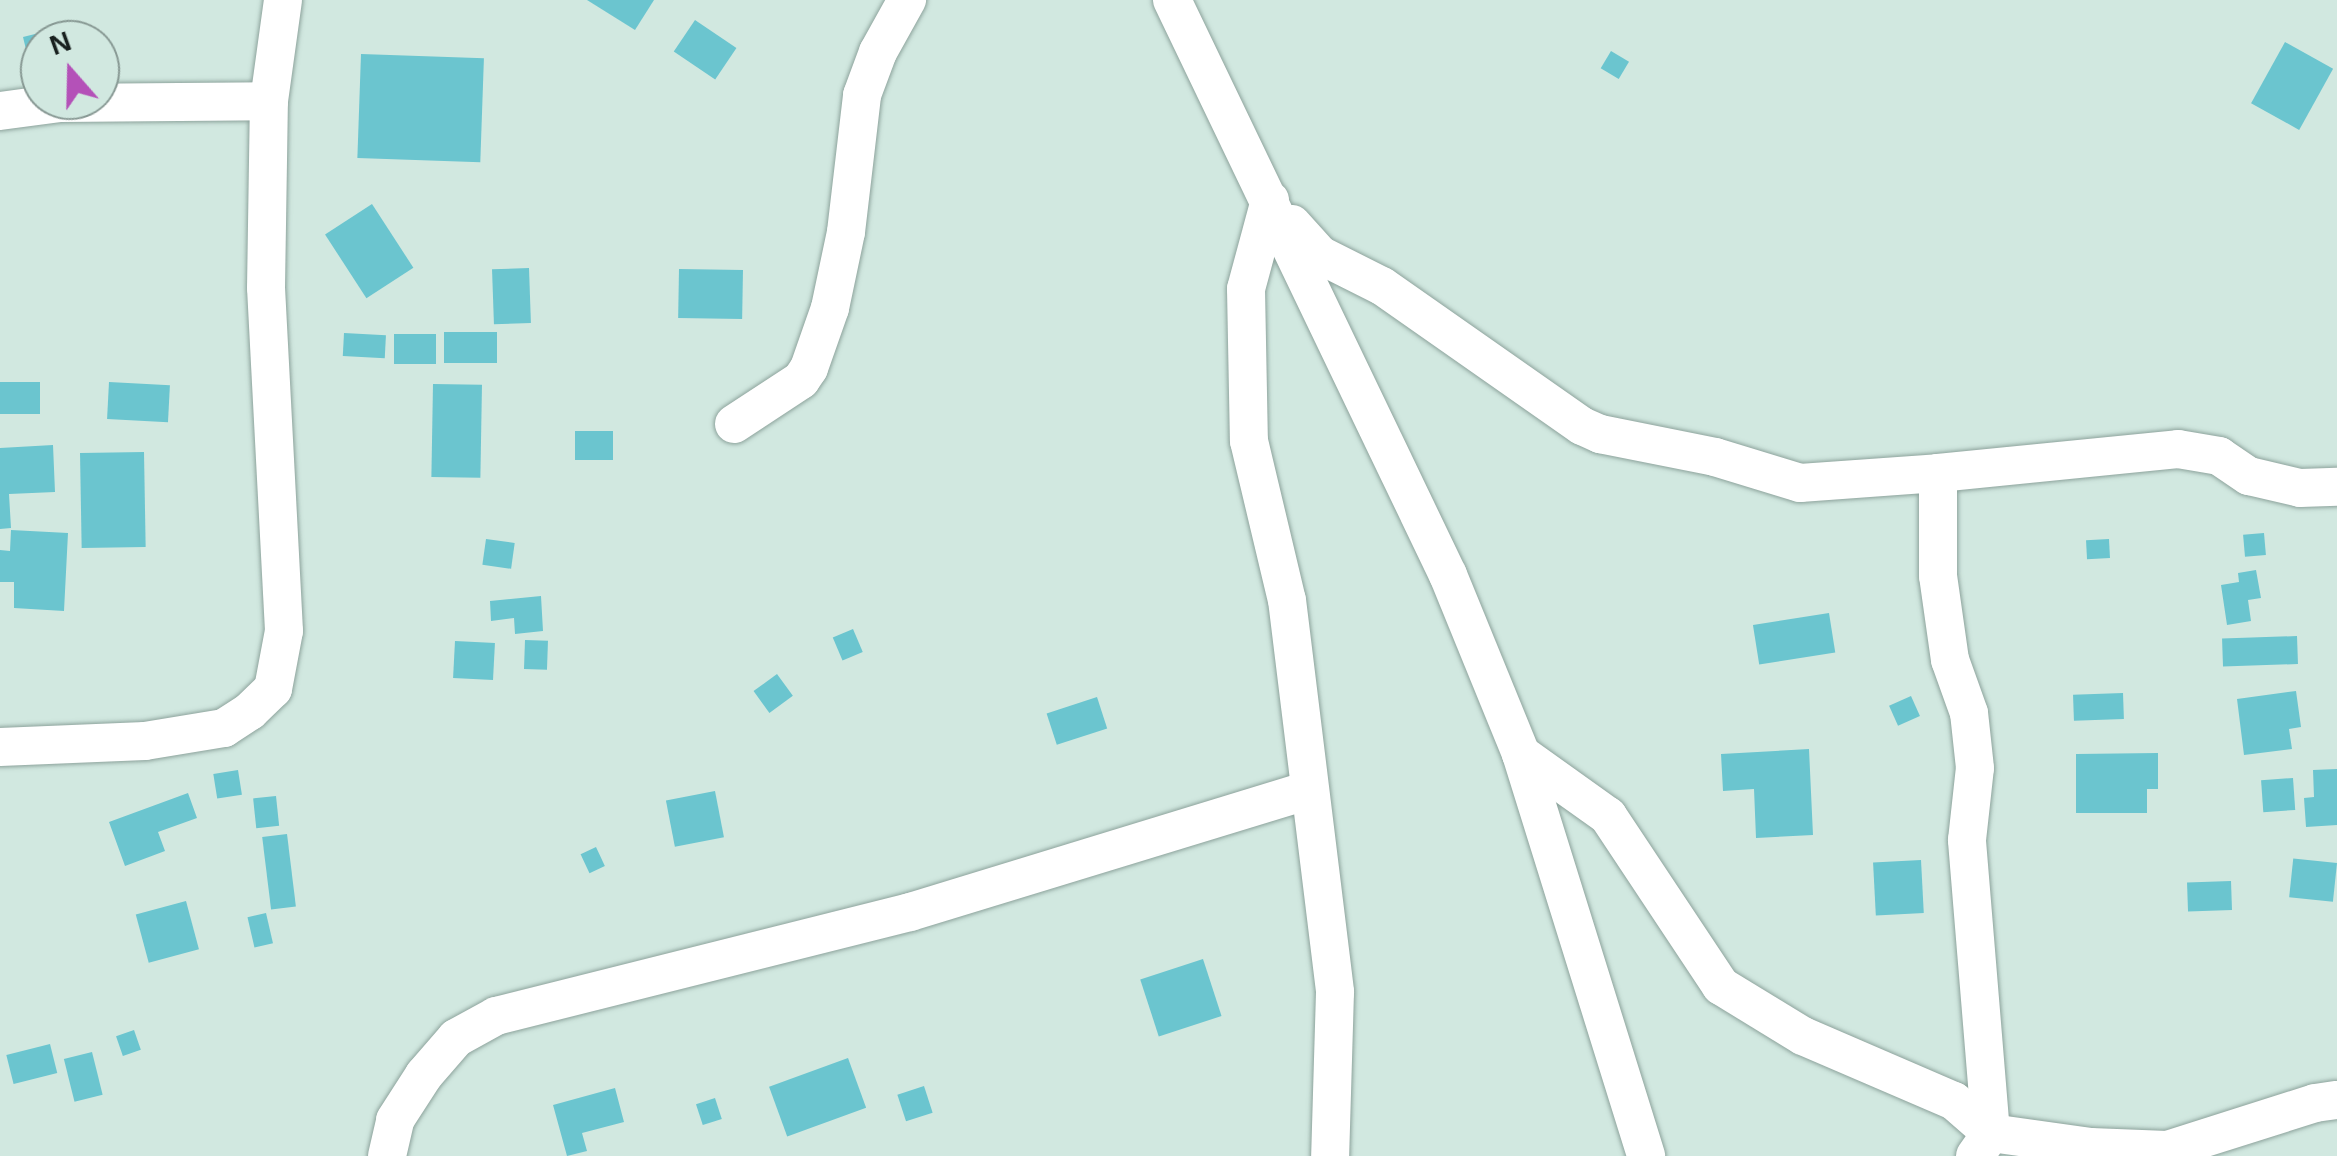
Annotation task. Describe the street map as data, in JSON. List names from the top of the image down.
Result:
{
  "north": "top"
}
